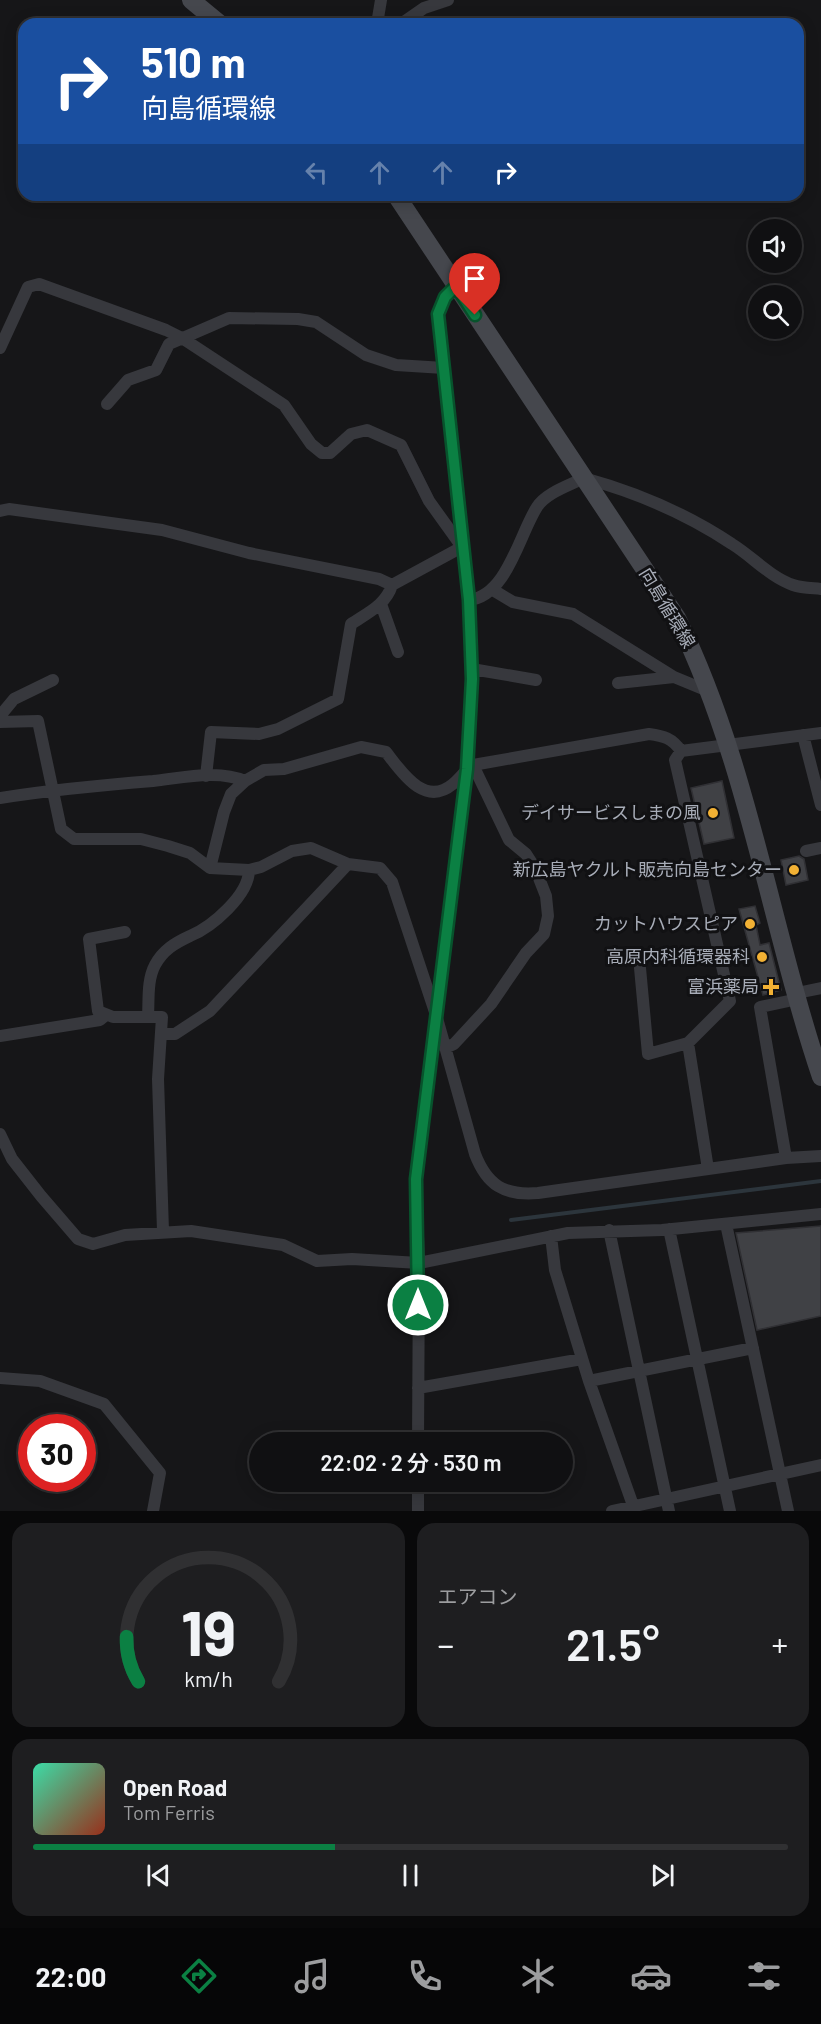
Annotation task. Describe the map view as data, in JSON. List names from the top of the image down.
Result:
{
  "streets": {
    "main road": ["向島循環線"]
  },
  "places": {
    "other": [
      "デイサービスしまの風",
      "新広島ヤクルト販売向島センター",
      "カットハウスピア",
      "高原内科循環器科"
    ],
    "health": ["富浜薬局"]
  },
  "page": {
    "turn": ["510 m", "向島循環線"],
    "limit": "30",
    "trip": "22:02 · 2 分 · 530 m",
    "tile": "エアコン",
    "heat": ["−", "21.5°", "+"],
    "song": ["Open Road", "Tom Ferris"],
    "tabs": "22:00",
    "gauge": ["19", "km/h"]
  }
}
